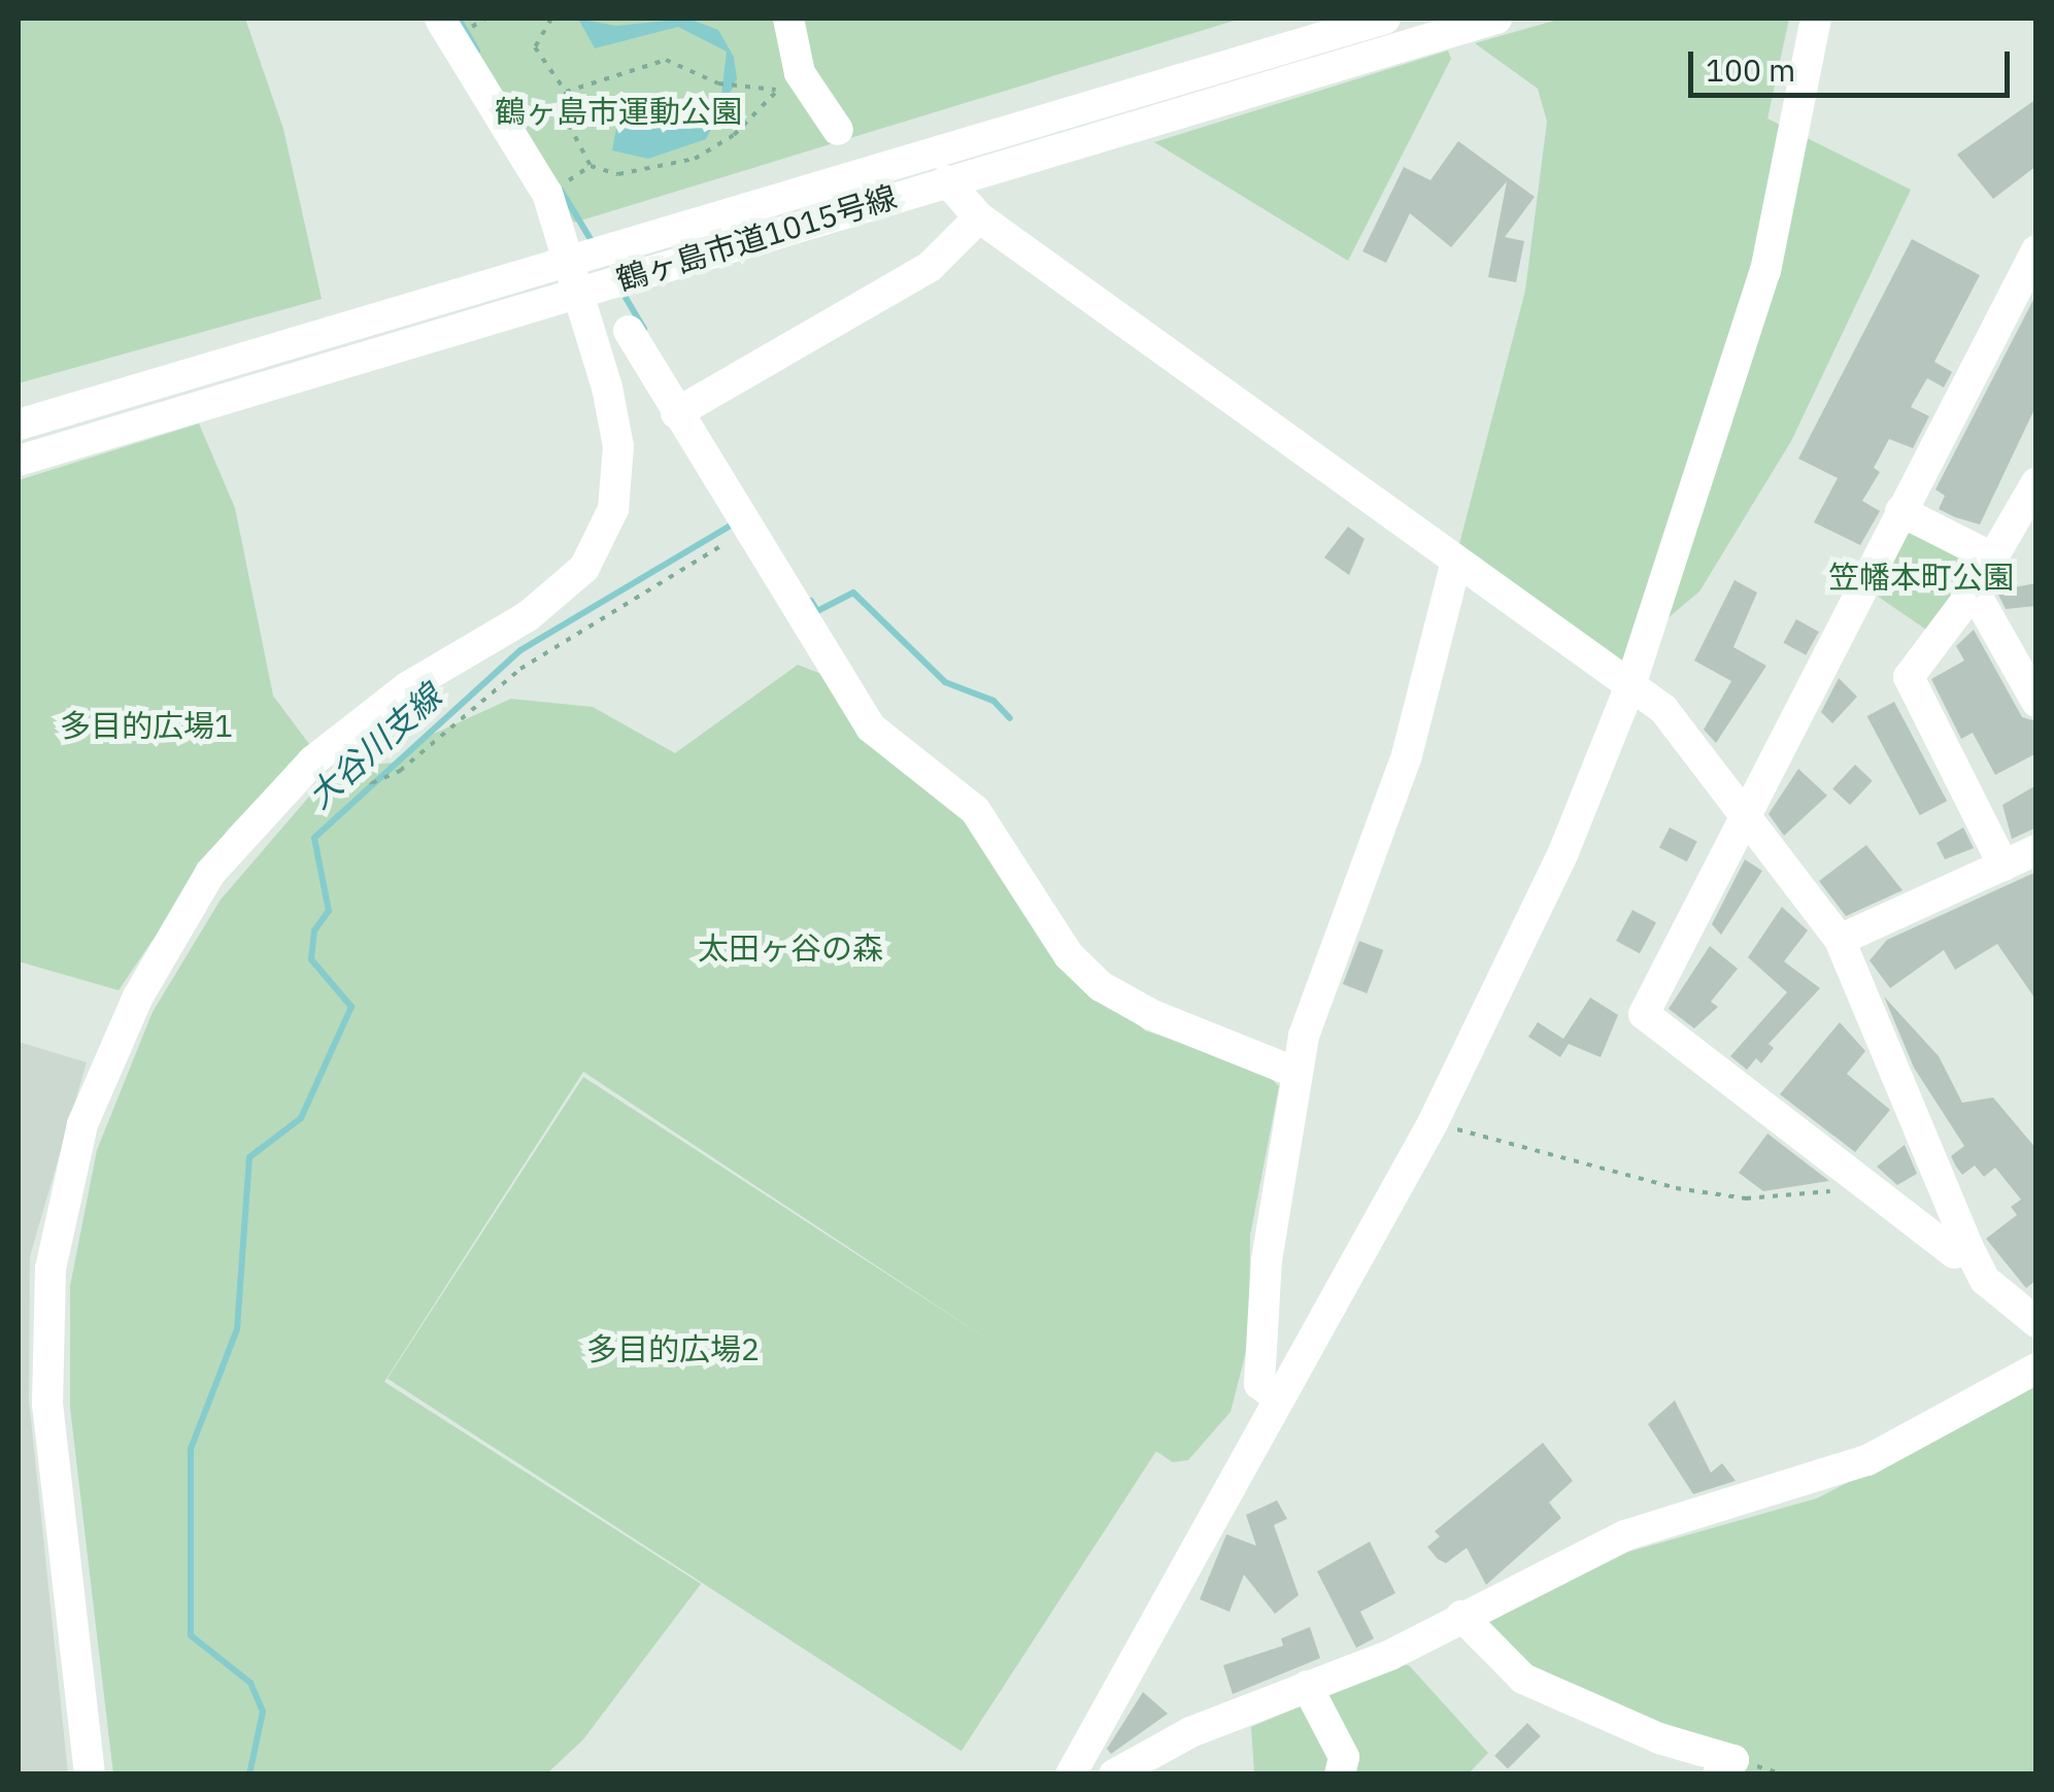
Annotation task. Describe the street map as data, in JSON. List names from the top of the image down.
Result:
{
  "streets": {
    "street": ["鶴ヶ島市道1015号線"]
  },
  "water": ["大谷川支線"],
  "parks": [
    "鶴ヶ島市運動公園",
    "笠幡本町公園",
    "多目的広場1",
    "太田ヶ谷の森",
    "多目的広場2"
  ],
  "scale_bar": "100 m"
}
